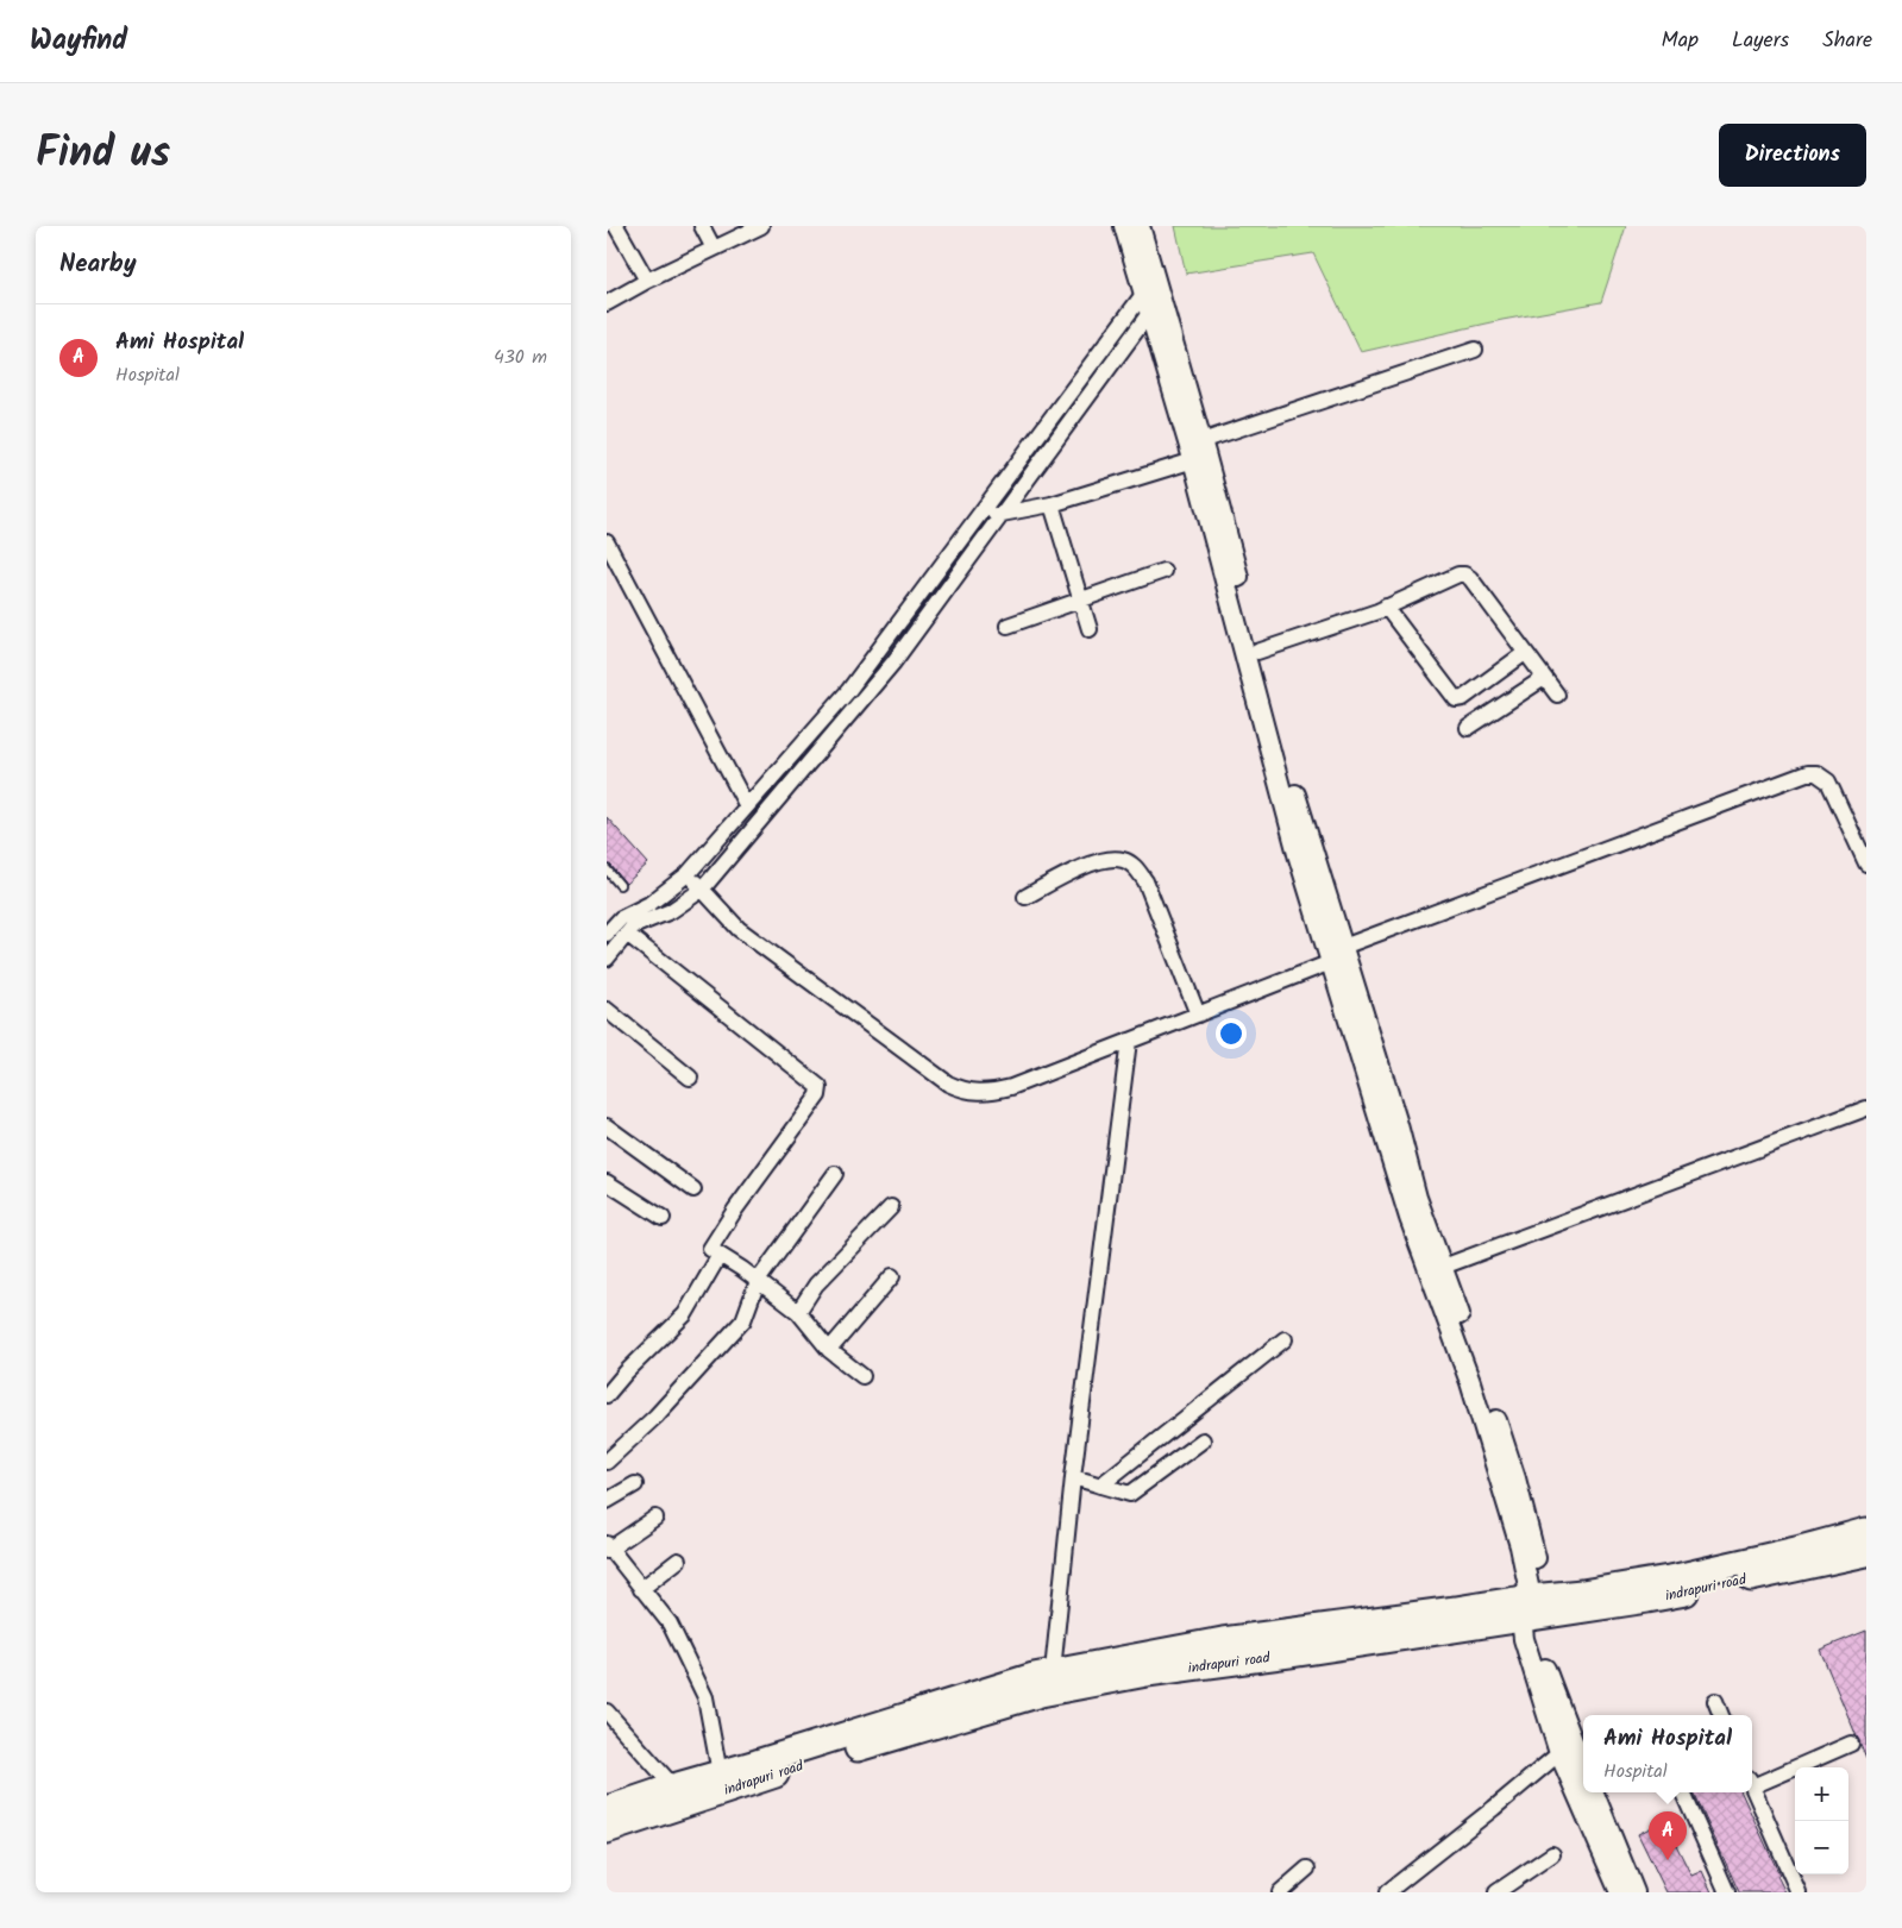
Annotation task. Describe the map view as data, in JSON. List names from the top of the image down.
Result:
{
  "streets": {
    "main road": ["indrapuri road"]
  },
  "page": {
    "header": "Wayfind",
    "nav": ["Map", "Layers", "Share"],
    "title": "Find us",
    "buttons": "Directions",
    "heading": "Nearby",
    "list": [
      {
        "mark": "A",
        "name": "Ami Hospital",
        "note": "Hospital",
        "value": "430 m"
      }
    ],
    "popup": ["Ami Hospital", "Hospital"],
    "map_buttons": ["+", "−"],
    "pins": "A"
  }
}
